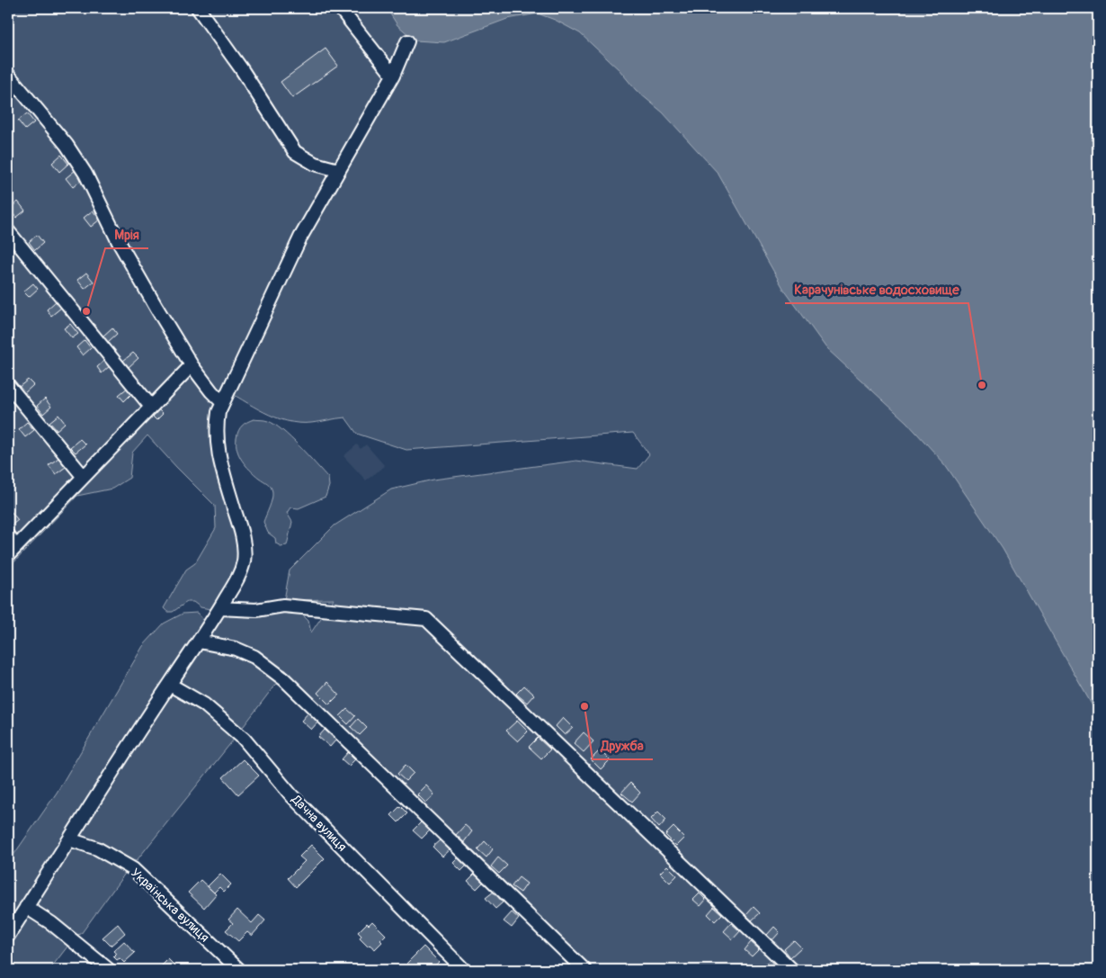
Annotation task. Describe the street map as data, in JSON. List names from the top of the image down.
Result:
{
  "streets": {
    "street": ["Дачна вулиця", "Українська вулиця"]
  },
  "places": ["Мрія", "Карачунівське водосховище", "Дружба"]
}
